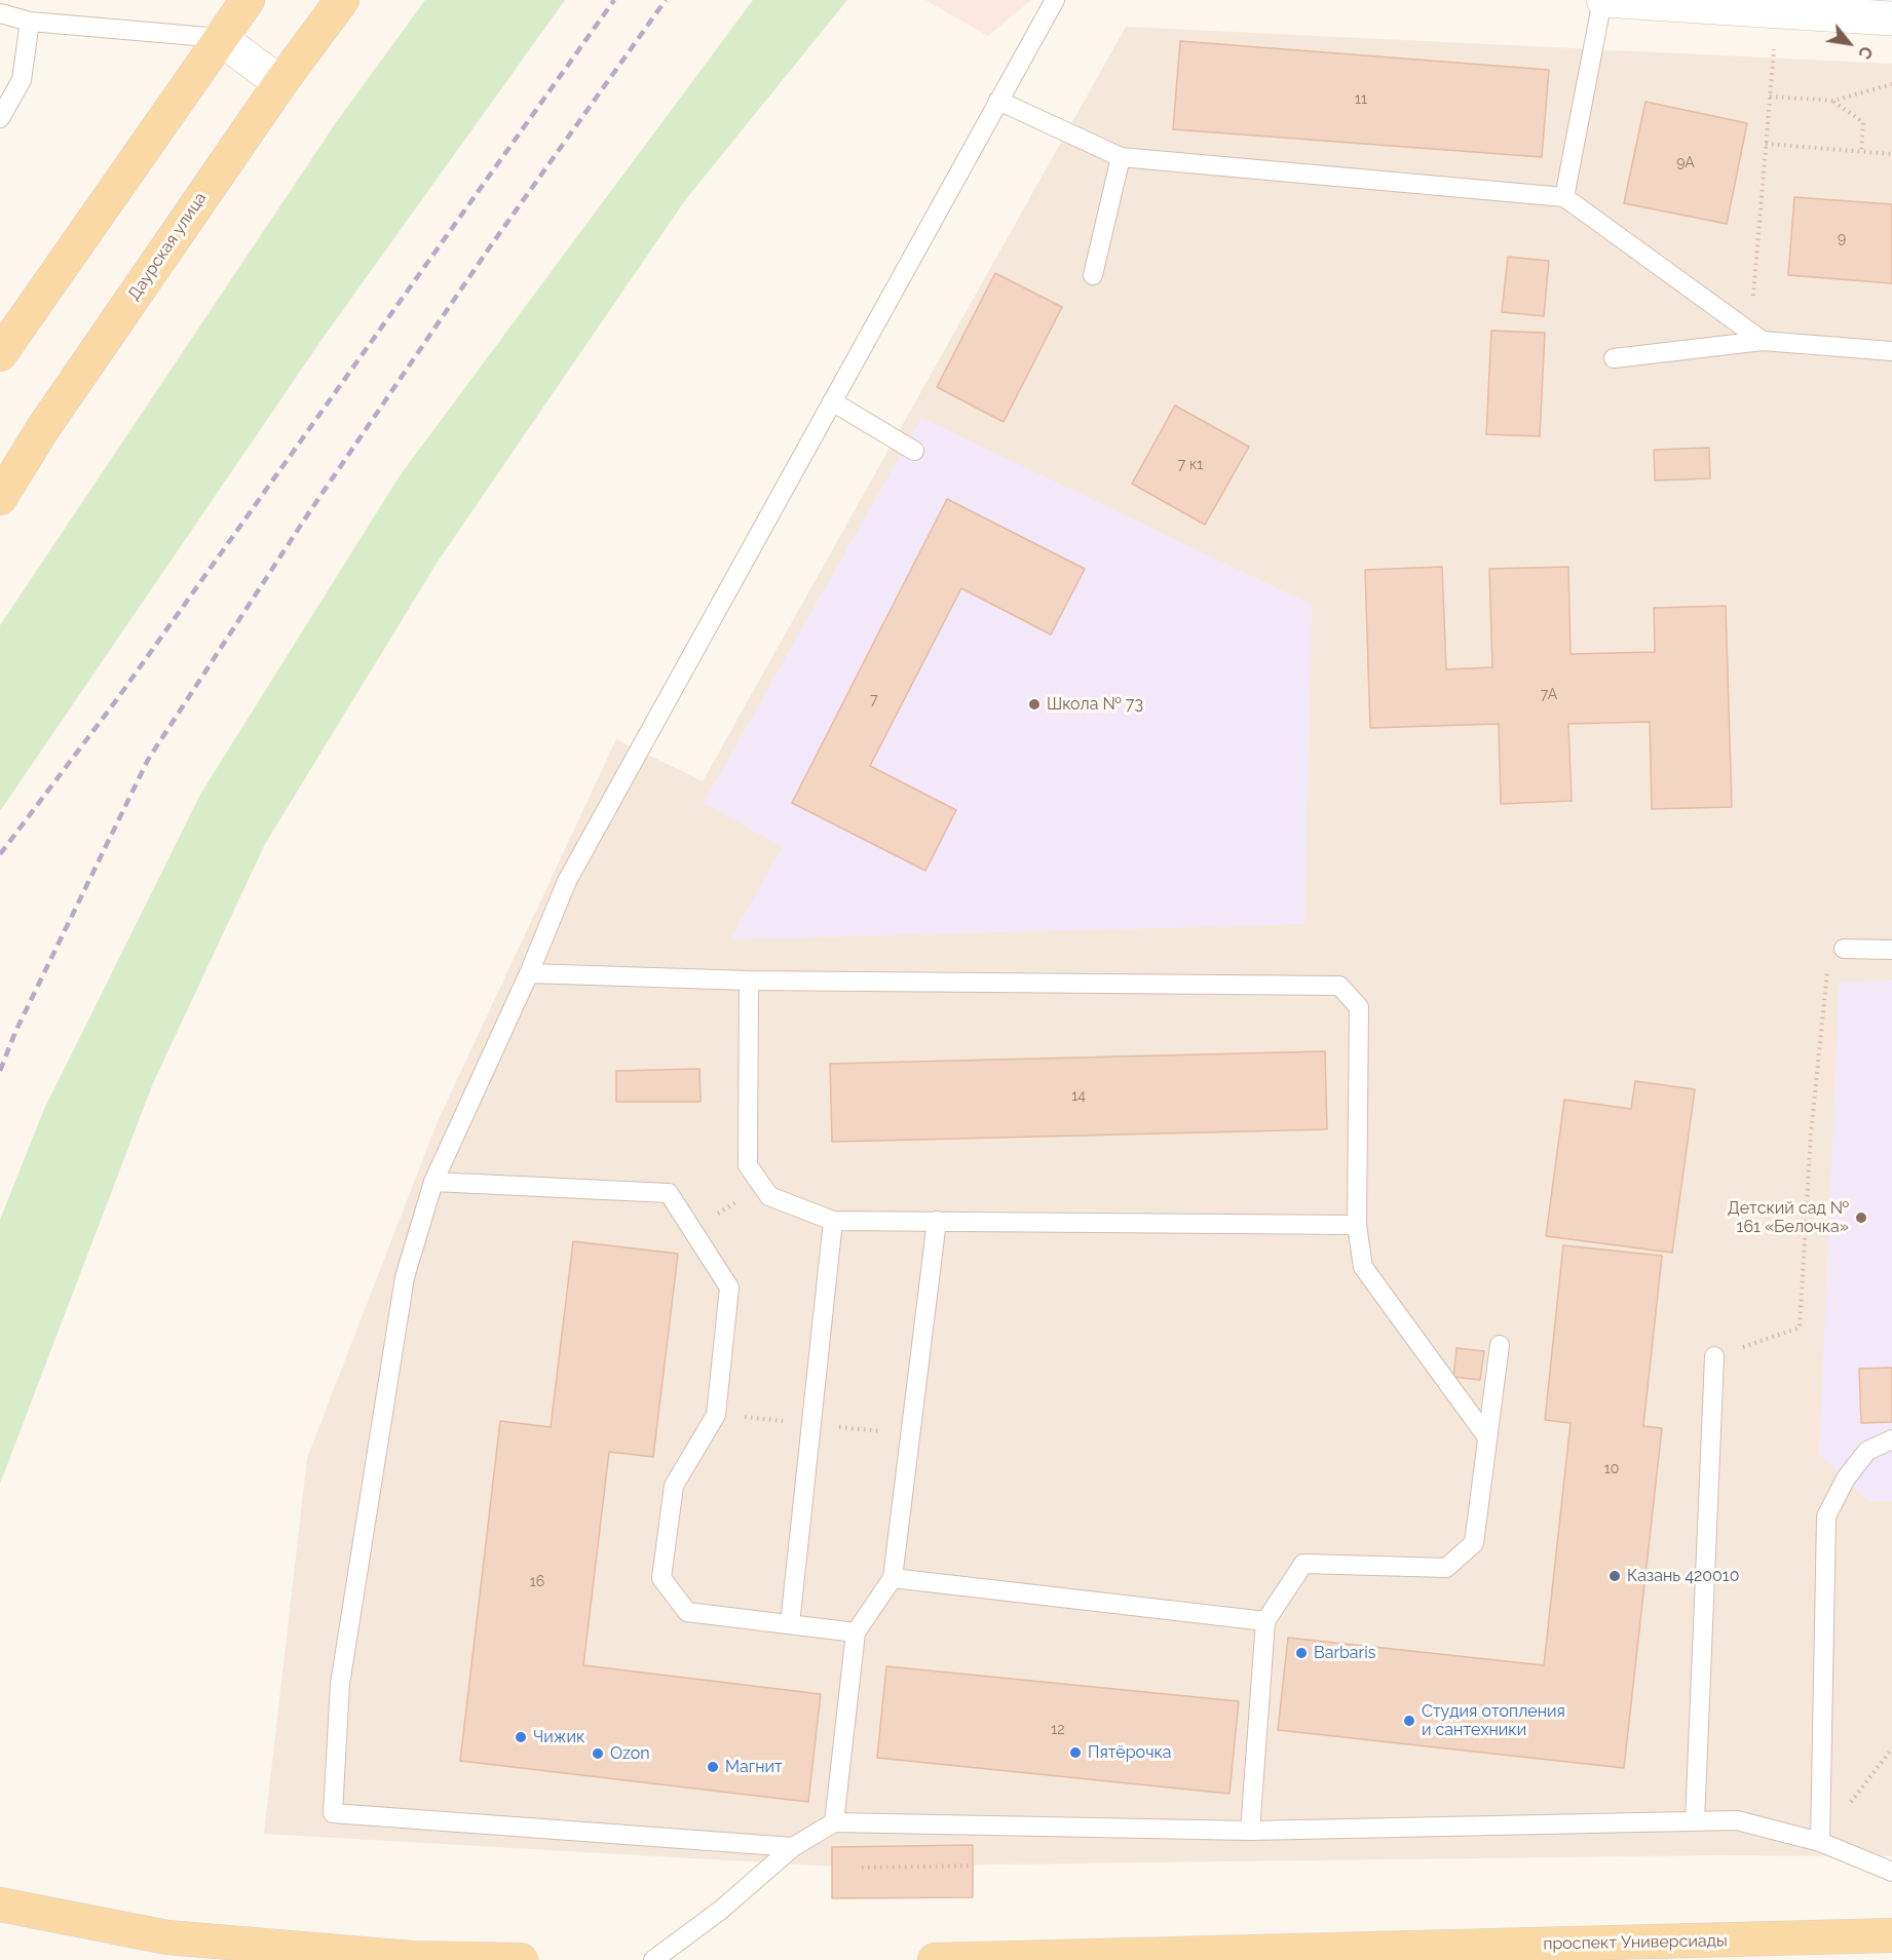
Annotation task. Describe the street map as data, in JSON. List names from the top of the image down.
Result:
{
  "streets": {
    "main road": ["Даурская улица", "проспект Универсиады"]
  },
  "places": [
    "Школа № 73",
    "Детский сад № 161 «Белочка»",
    "Казань 420010",
    "Barbaris",
    "Студия отопления и сантехники",
    "Чижик",
    "Пятёрочка",
    "Ozon",
    "Магнит"
  ],
  "house_numbers": [
    "11",
    "9А",
    "9",
    "7 к1",
    "7А",
    "7",
    "14",
    "10",
    "16",
    "12"
  ],
  "north": "bottom right"
}
